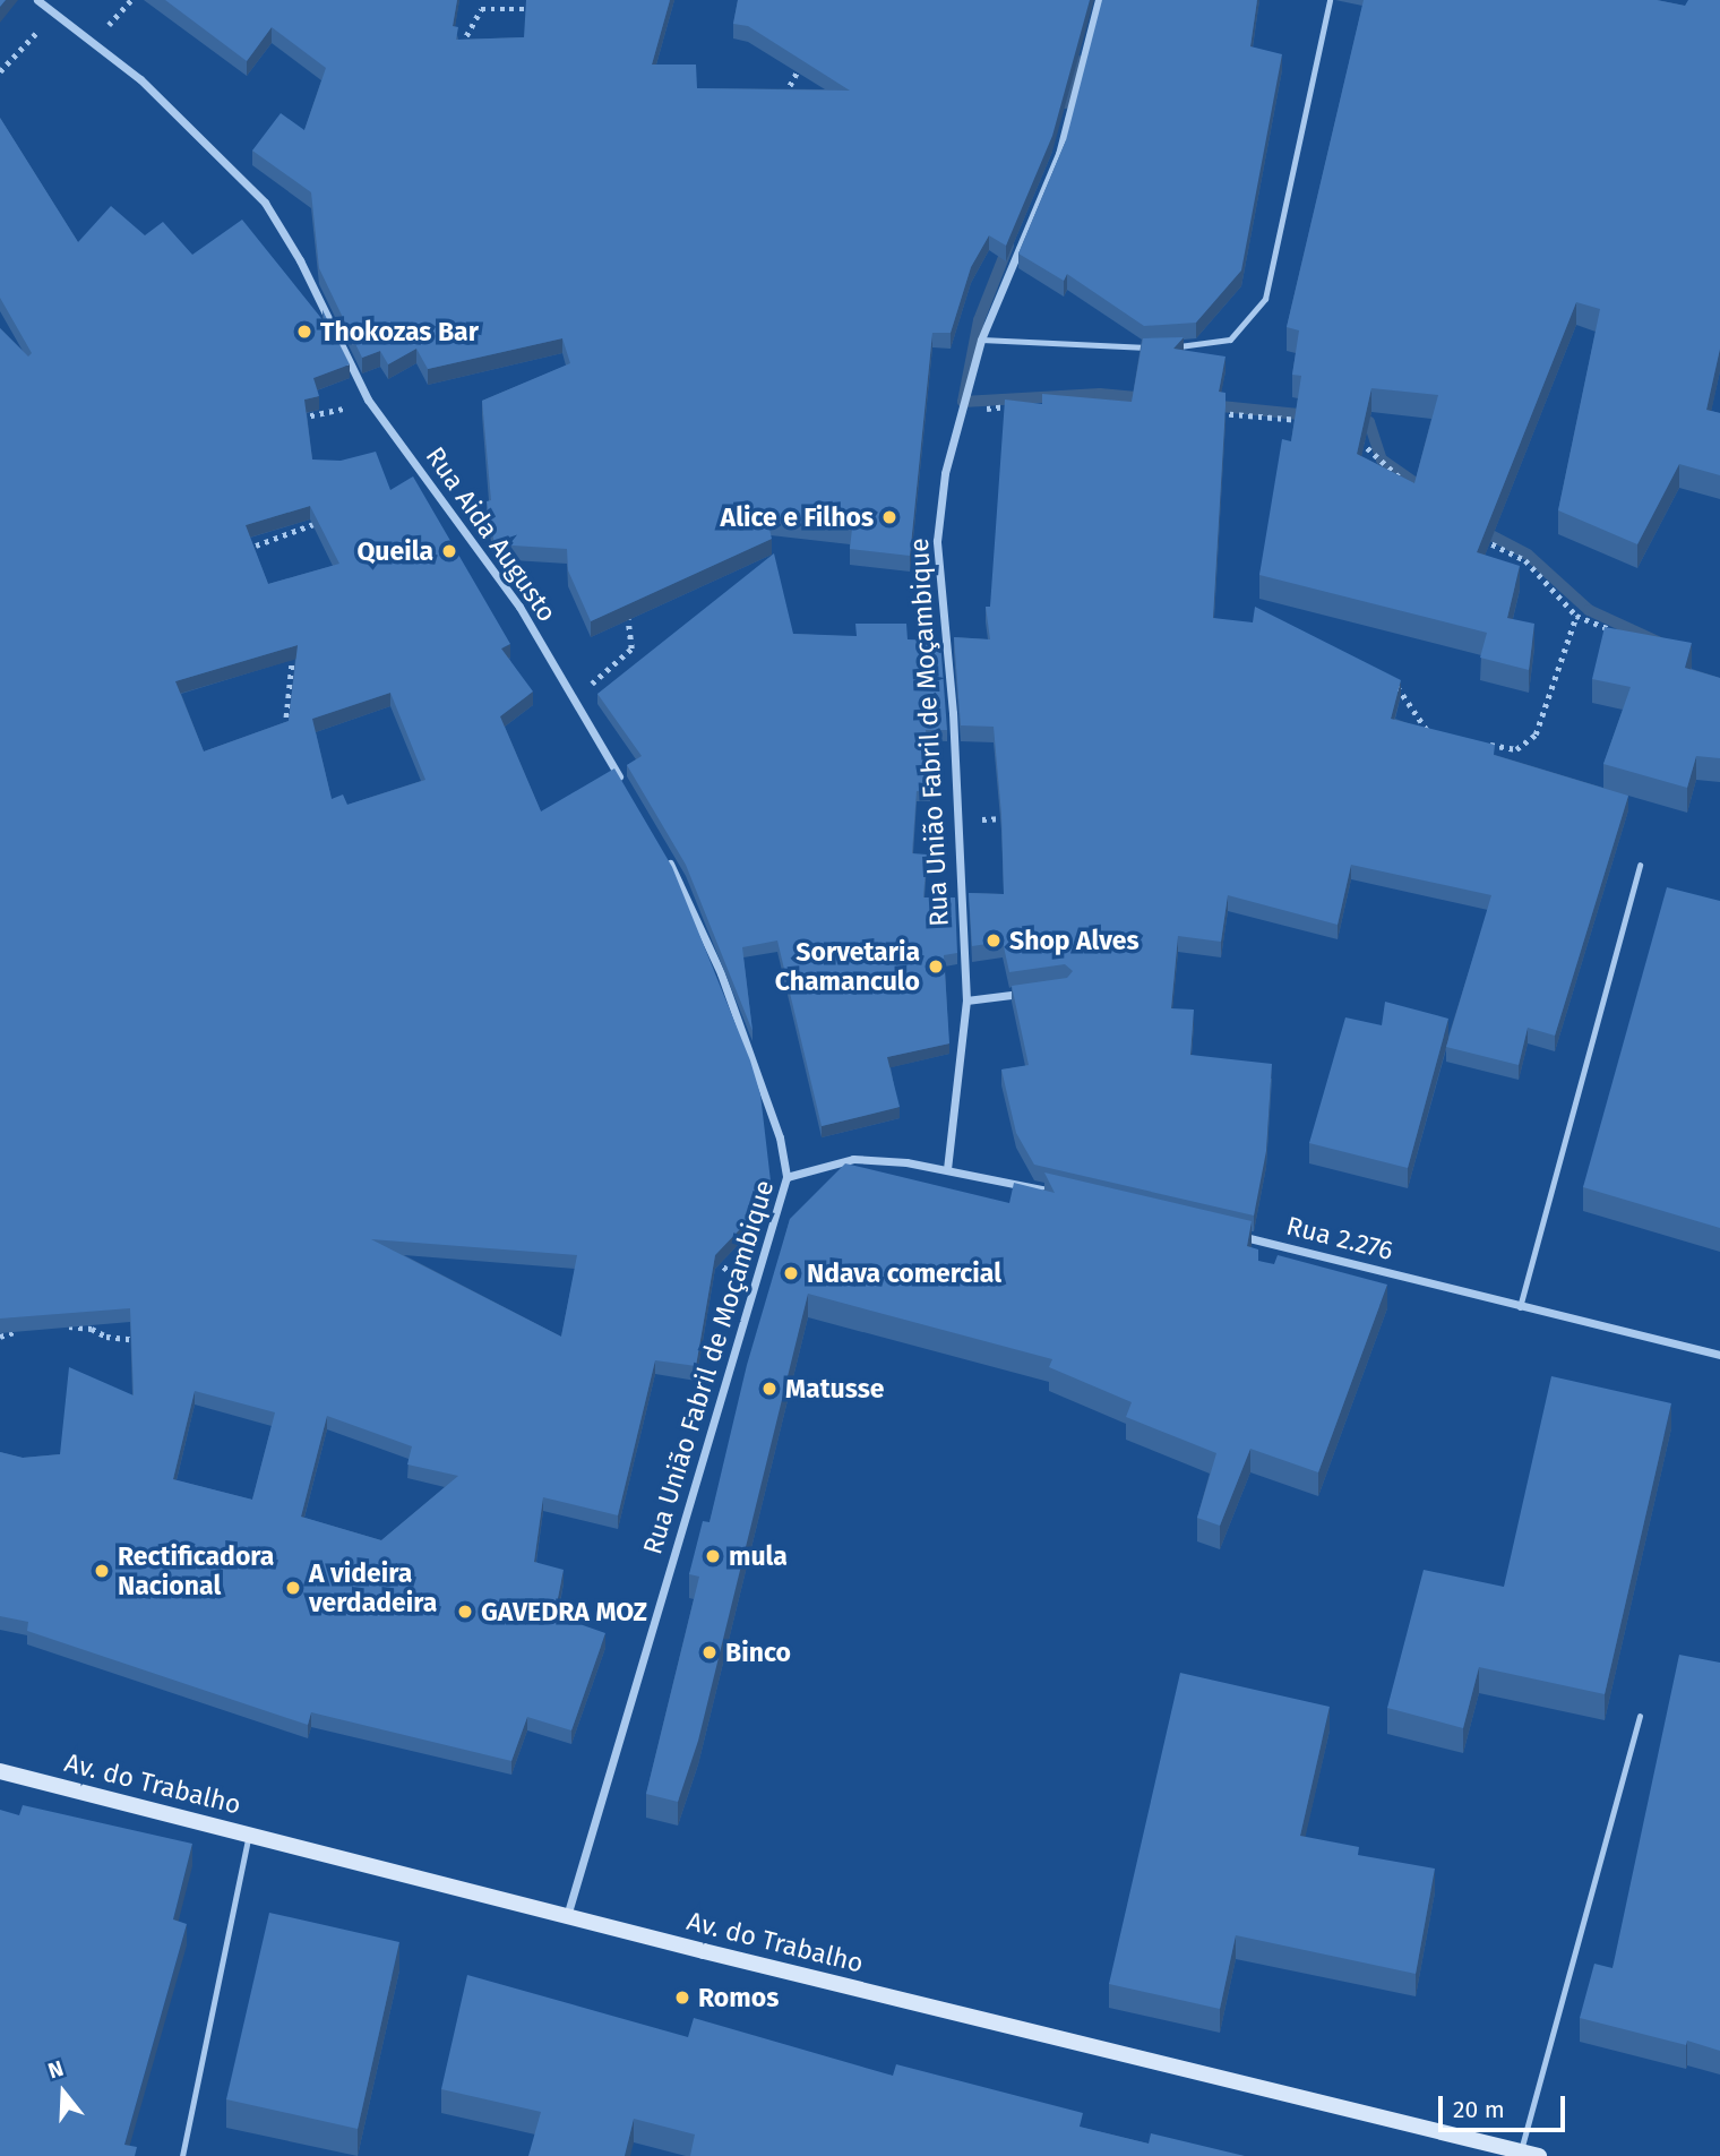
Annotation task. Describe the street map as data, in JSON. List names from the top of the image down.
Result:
{
  "streets": {
    "main road": ["Av. do Trabalho"],
    "street": ["Rua Aida Augusto", "Rua União Fabril de Moçambique", "Rua 2.276"]
  },
  "crossings": [
    ["Rua União Fabril de Moçambique", "Av. do Trabalho"]
  ],
  "places": [
    "Thokozas Bar",
    "Alice e Filhos",
    "Queila",
    "Shop Alves",
    "Sorvetaria Chamanculo",
    "Ndava comercial",
    "Matusse",
    "mula",
    "Rectificadora Nacional",
    "A videira verdadeira",
    "GAVEDRA MOZ",
    "Binco",
    "Romos"
  ],
  "scale_bar": "20 m",
  "north": "top"
}
